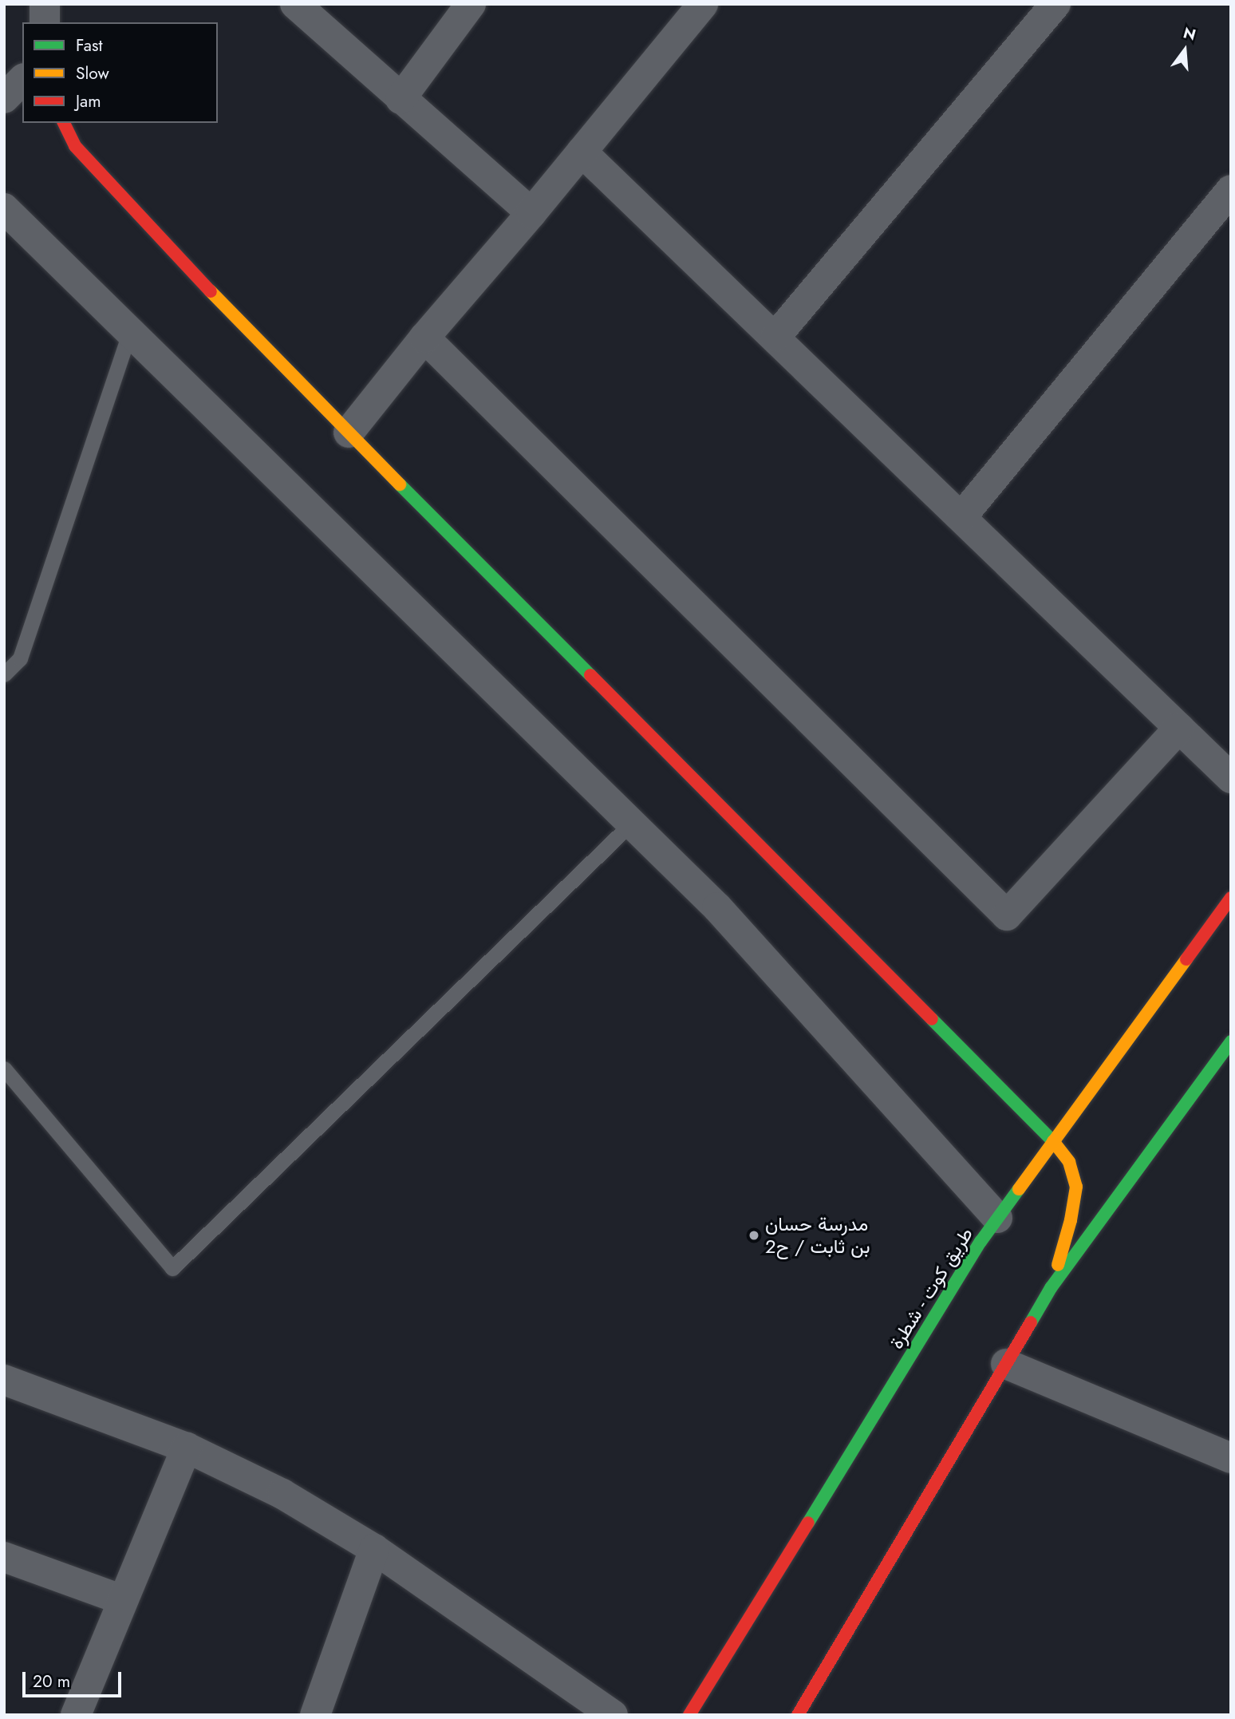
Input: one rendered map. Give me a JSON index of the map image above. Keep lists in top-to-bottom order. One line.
{"streets":{"main road":["طريق كوت - شطرة"]},"places":["مدرسة حسان بن ثابت / ح2"],"legend":["Fast","Slow","Jam"],"scale_bar":"20 m","north":"top"}
